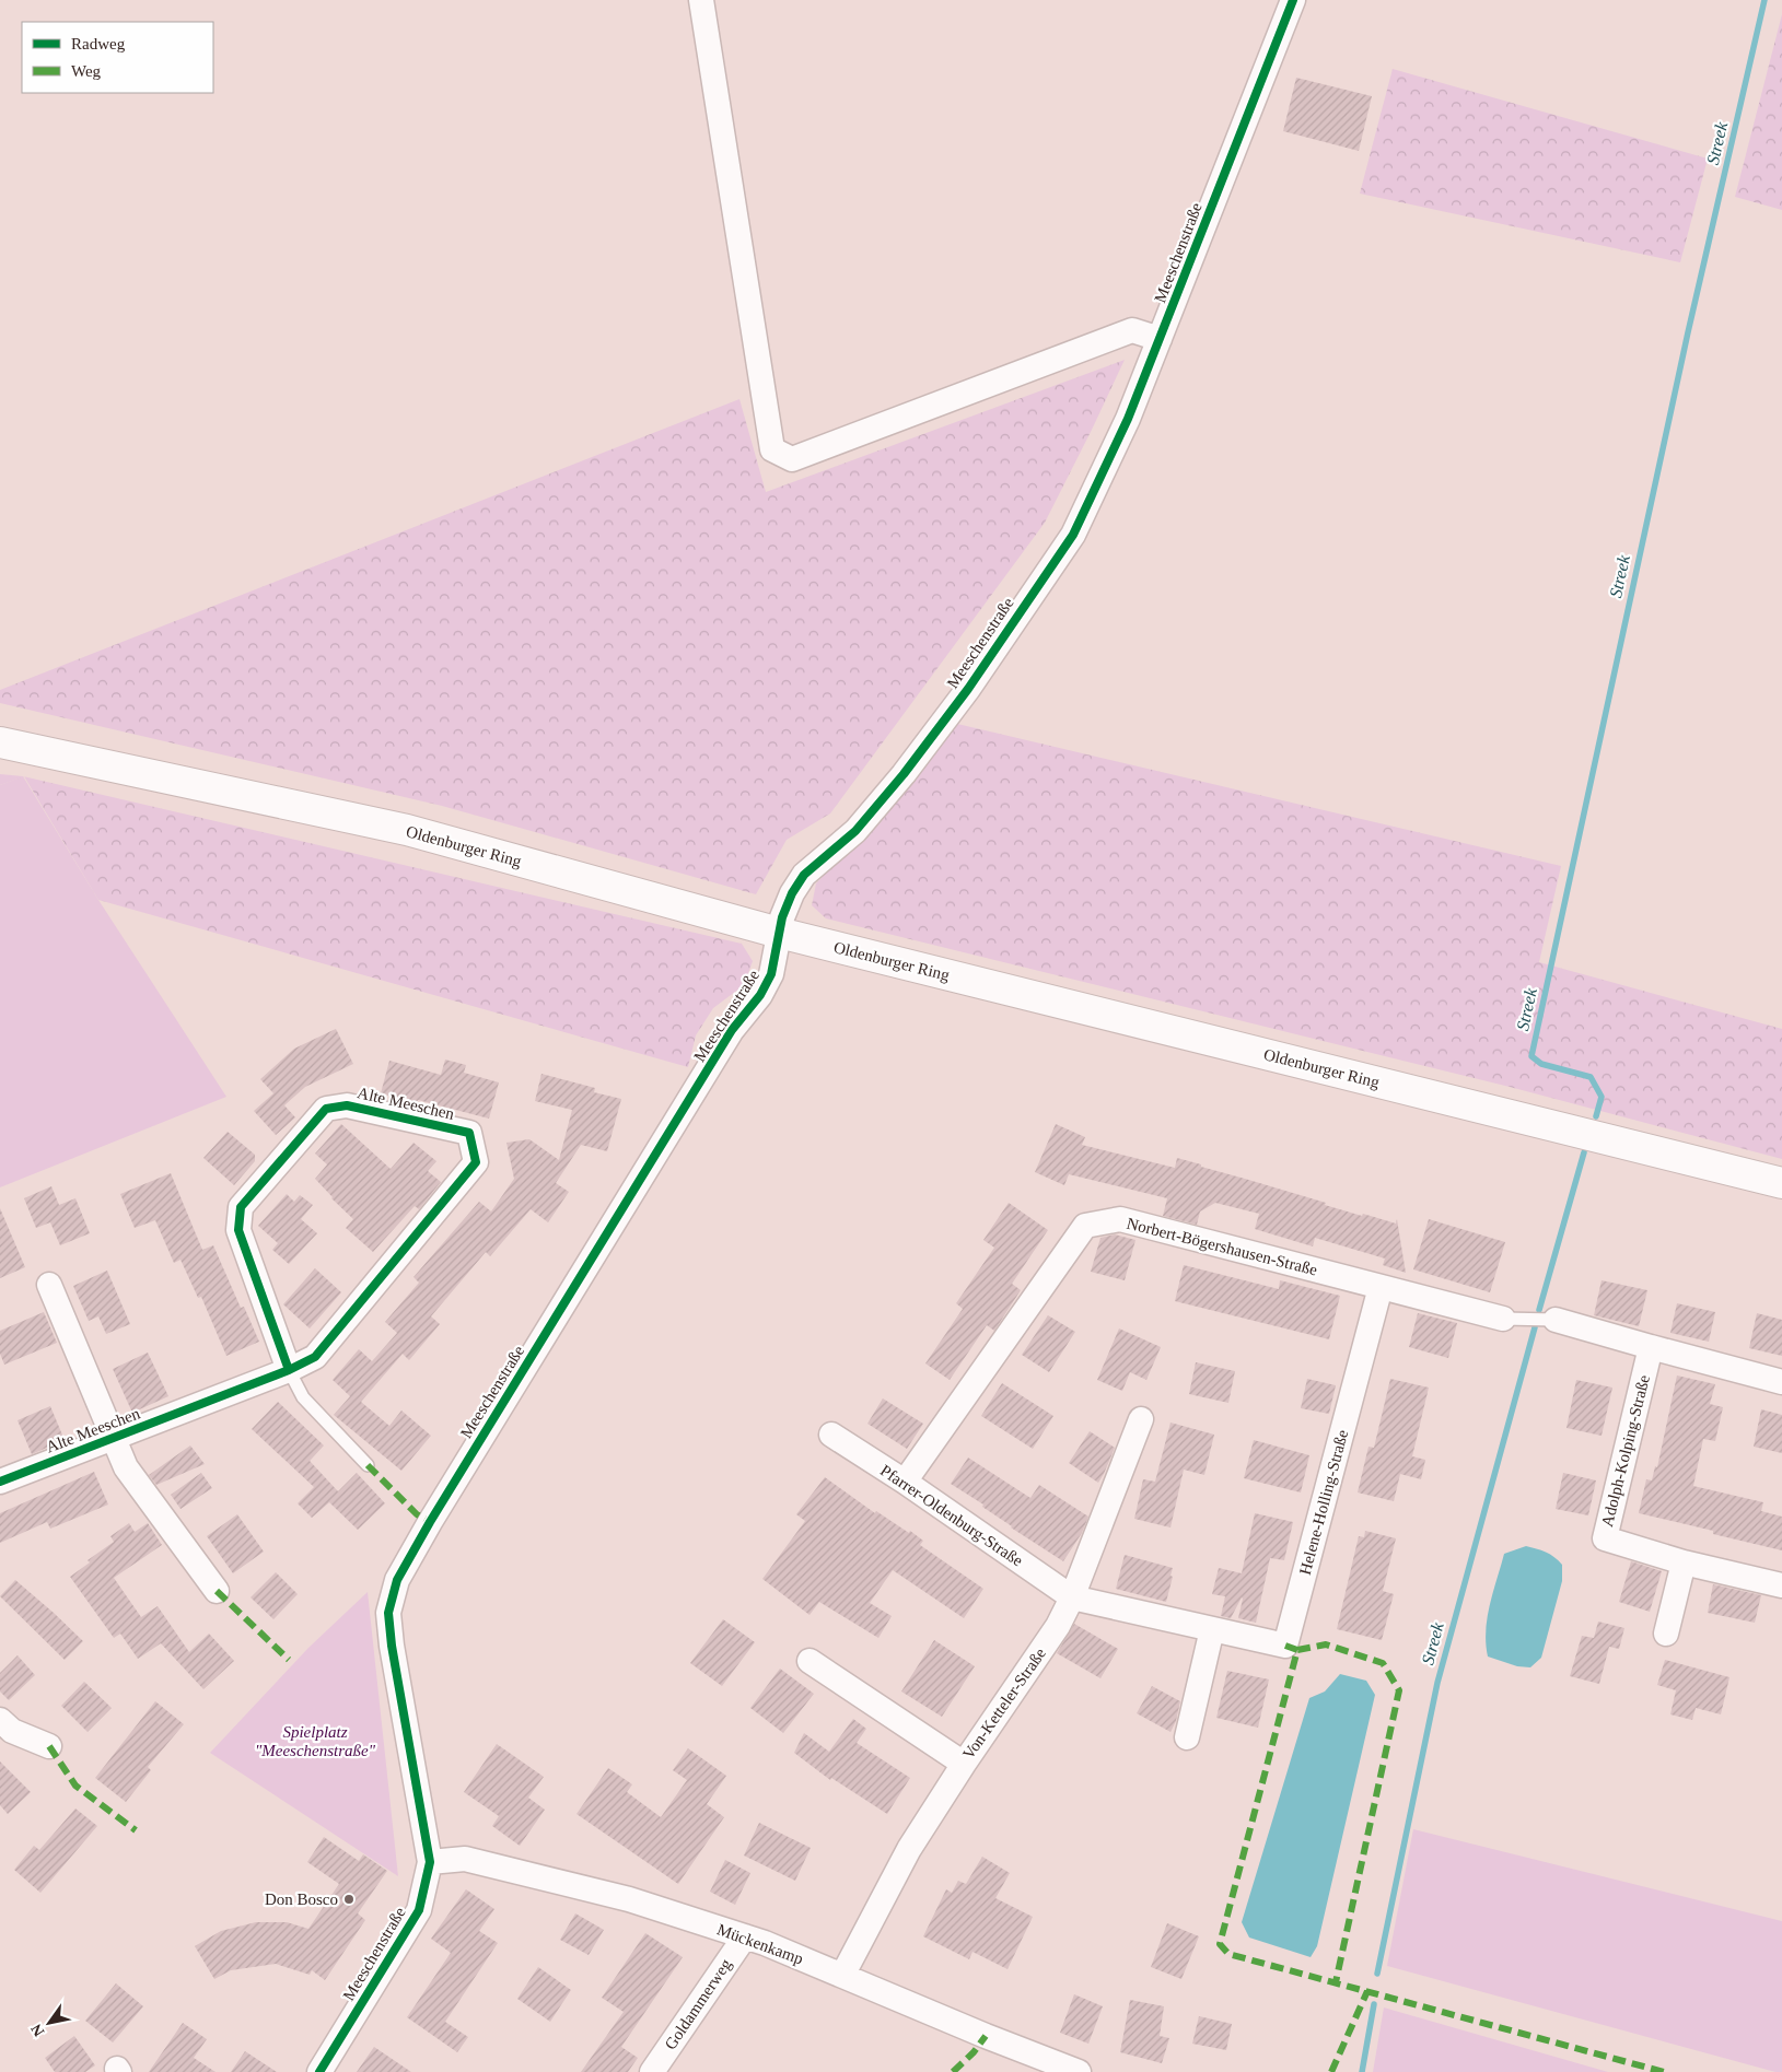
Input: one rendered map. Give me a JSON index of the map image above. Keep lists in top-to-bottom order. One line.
{"streets":{"main road":["Oldenburger Ring"],"street":["Meeschenstraße","Alte Meeschen","Norbert-Bögershausen-Straße","Adolph-Kolping-Straße","Helene-Holling-Straße","Pfarrer-Oldenburg-Straße","Von-Ketteler-Straße","Mückenkamp","Goldammerweg"]},"crossings":[["Meeschenstraße","Oldenburger Ring"],["Meeschenstraße","Mückenkamp"],["Norbert-Bögershausen-Straße","Helene-Holling-Straße"],["Norbert-Bögershausen-Straße","Pfarrer-Oldenburg-Straße"],["Helene-Holling-Straße","Pfarrer-Oldenburg-Straße"],["Helene-Holling-Straße","Von-Ketteler-Straße"],["Pfarrer-Oldenburg-Straße","Von-Ketteler-Straße"],["Von-Ketteler-Straße","Mückenkamp"],["Mückenkamp","Goldammerweg"]],"water":["Streek"],"parks":["Spielplatz \"Meeschenstraße\""],"places":["Don Bosco"],"legend":["Radweg","Weg"],"north":"bottom left"}
